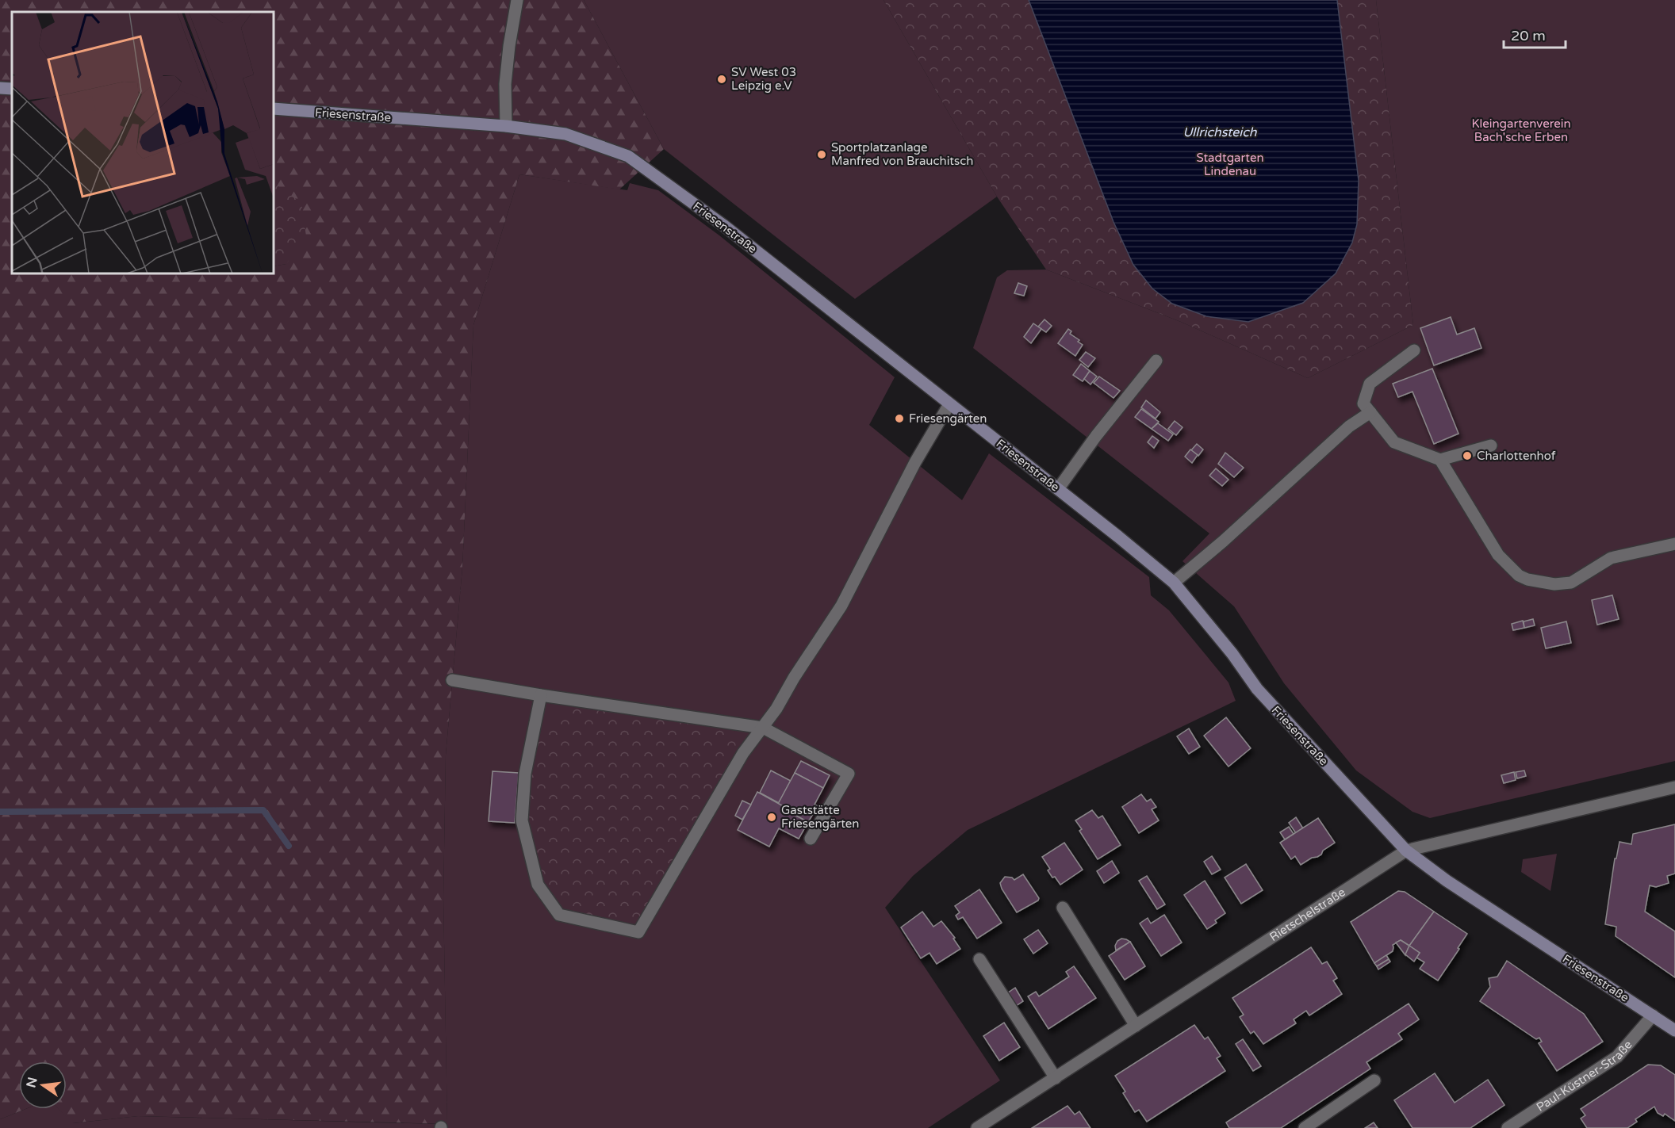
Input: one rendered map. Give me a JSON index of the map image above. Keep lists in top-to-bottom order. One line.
{"streets":{"street":["Friesenstraße","Rietschelstraße","Paul-Küstner-Straße"]},"crossings":[["Friesenstraße","Rietschelstraße"],["Friesenstraße","Paul-Küstner-Straße"]],"water":["Ullrichsteich"],"parks":["Kleingartenverein Bach'sche Erben","Stadtgarten Lindenau"],"places":["SV West 03 Leipzig e.V","Sportplatzanlage Manfred von Brauchitsch","Friesengärten","Charlottenhof","Gaststätte Friesengärten"],"scale_bar":"20 m","north":"left"}
